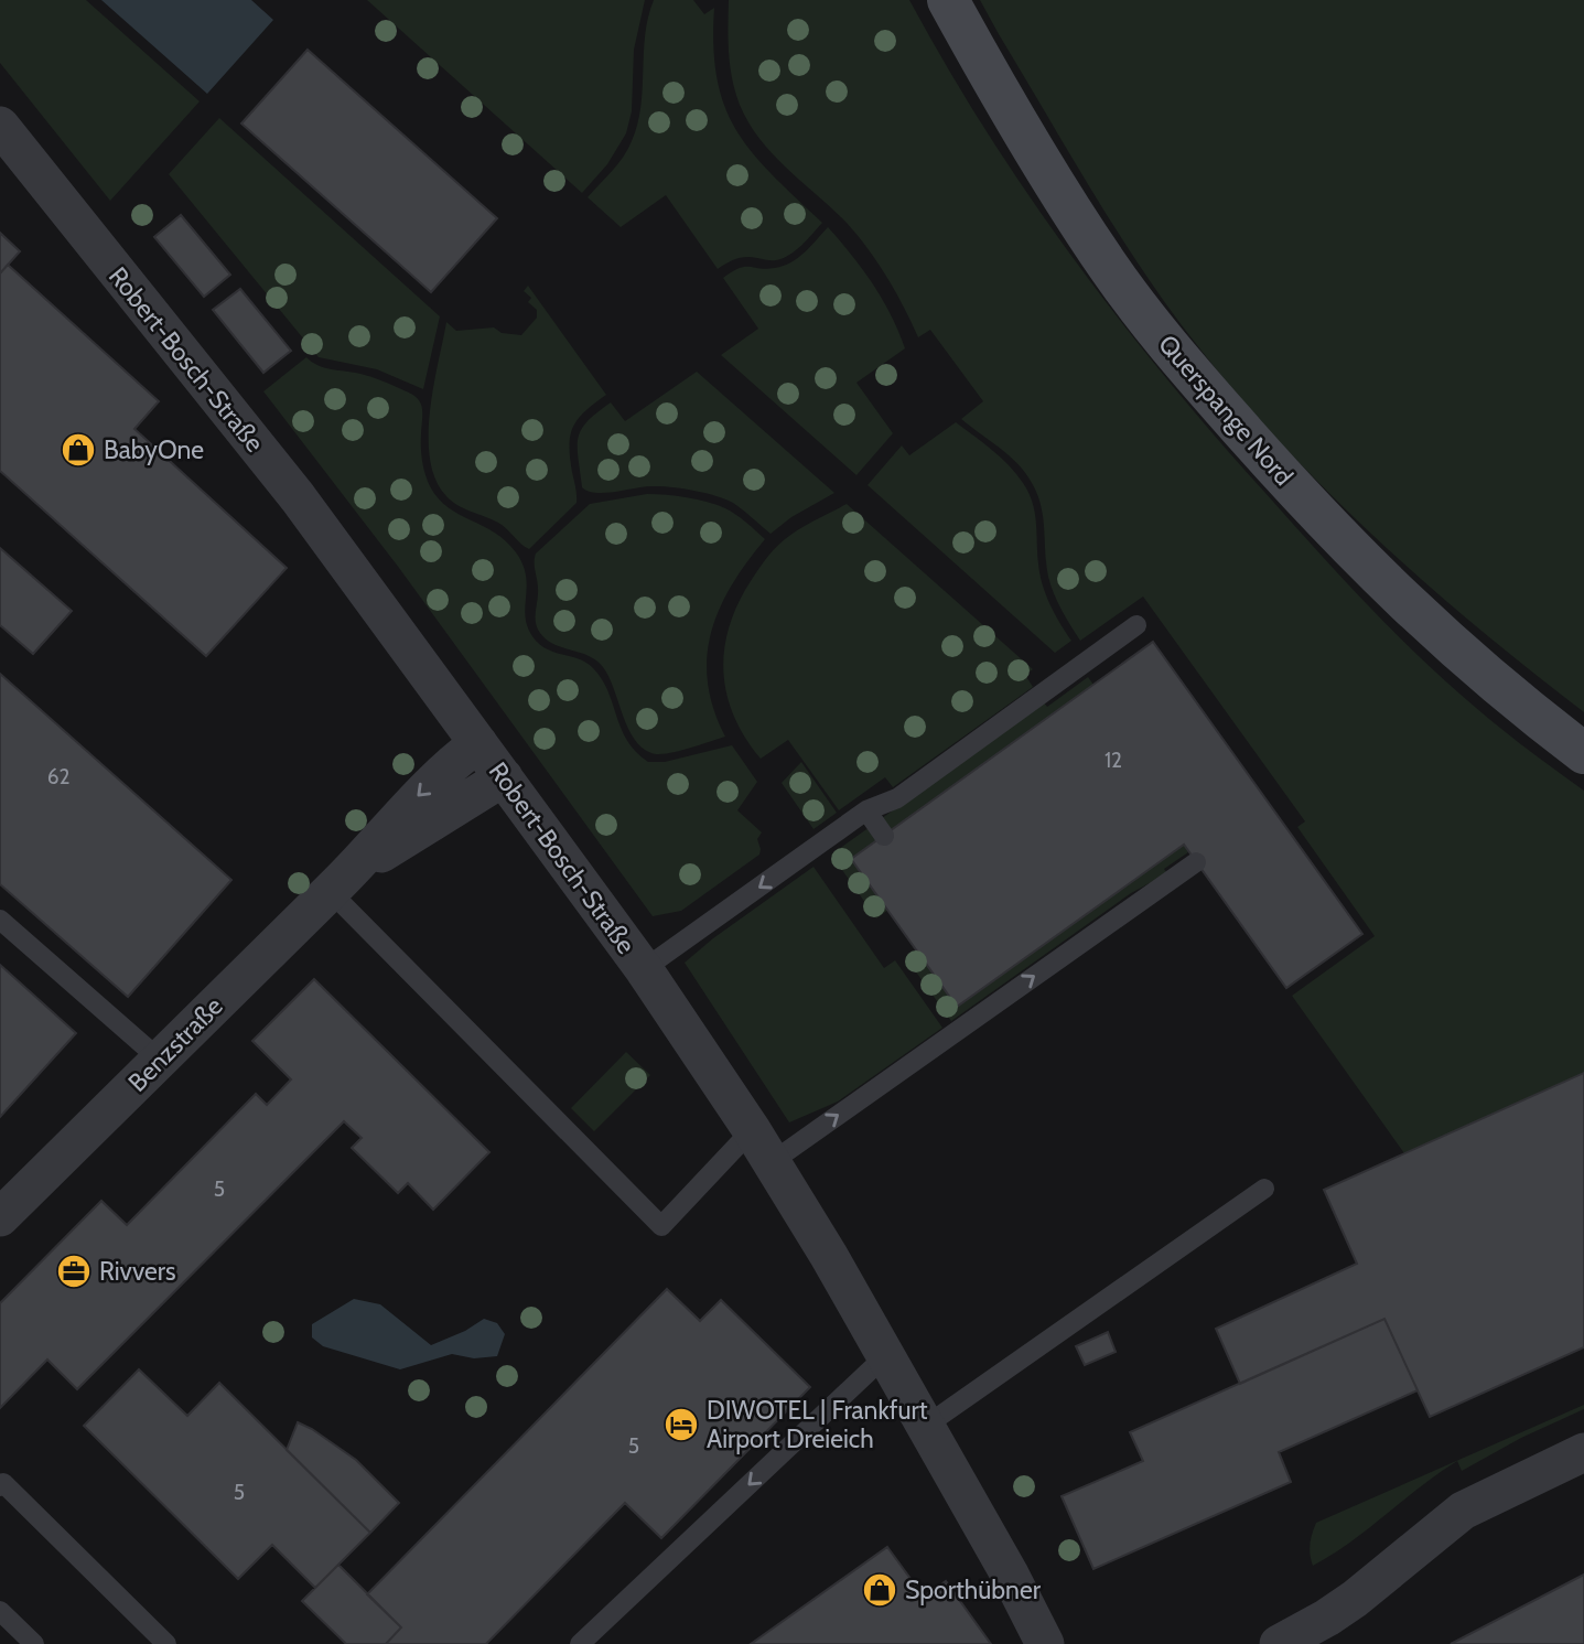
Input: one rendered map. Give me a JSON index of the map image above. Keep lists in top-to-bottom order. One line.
{"streets":{"main road":["Querspange Nord"],"street":["Robert-Bosch-Straße","Benzstraße"]},"crossings":[["Robert-Bosch-Straße","Benzstraße"]],"places":{"shop":["BabyOne","Sporthübner"],"office":["Rivvers"],"hotel":["DIWOTEL | Frankfurt Airport Dreieich"]},"house_numbers":["12","62","5","5","5"]}
